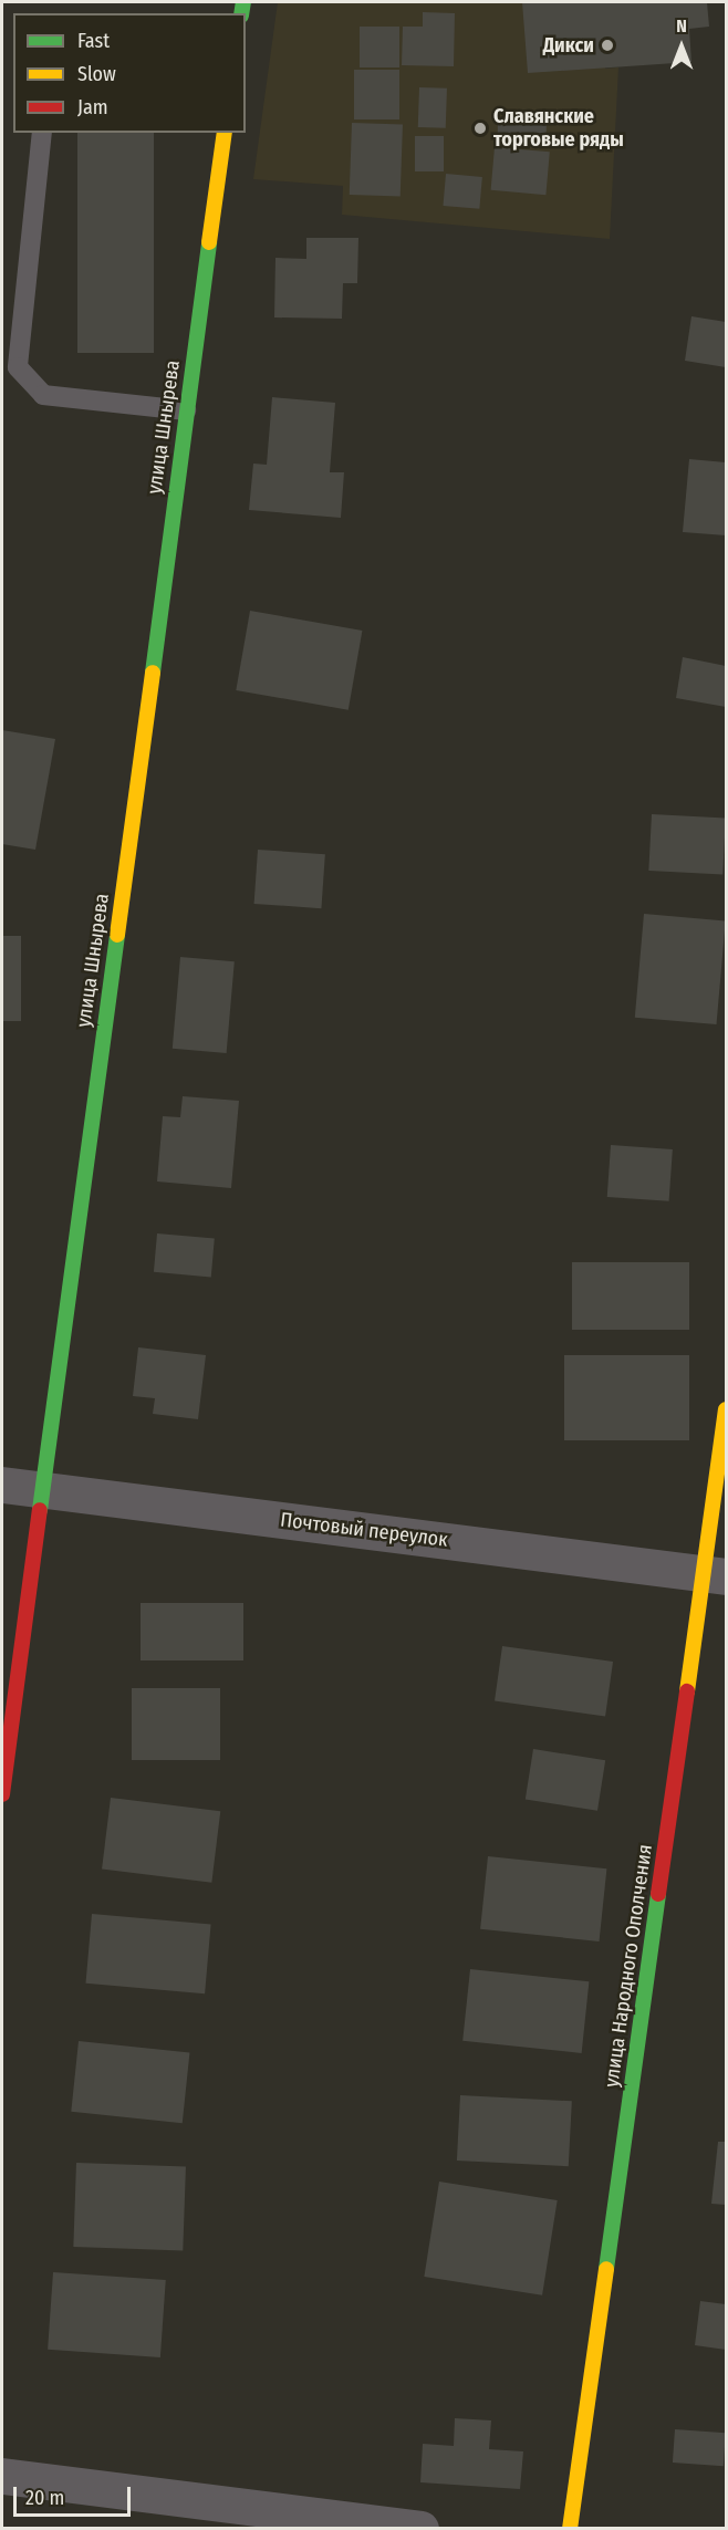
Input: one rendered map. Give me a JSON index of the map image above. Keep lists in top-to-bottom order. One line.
{"streets":{"street":["улица Шнырева","Почтовый переулок","улица Народного Ополчения"]},"crossings":[["улица Шнырева","Почтовый переулок"],["Почтовый переулок","улица Народного Ополчения"]],"places":["Дикси","Славянские торговые ряды"],"legend":["Fast","Slow","Jam"],"scale_bar":"20 m","north":"top"}
